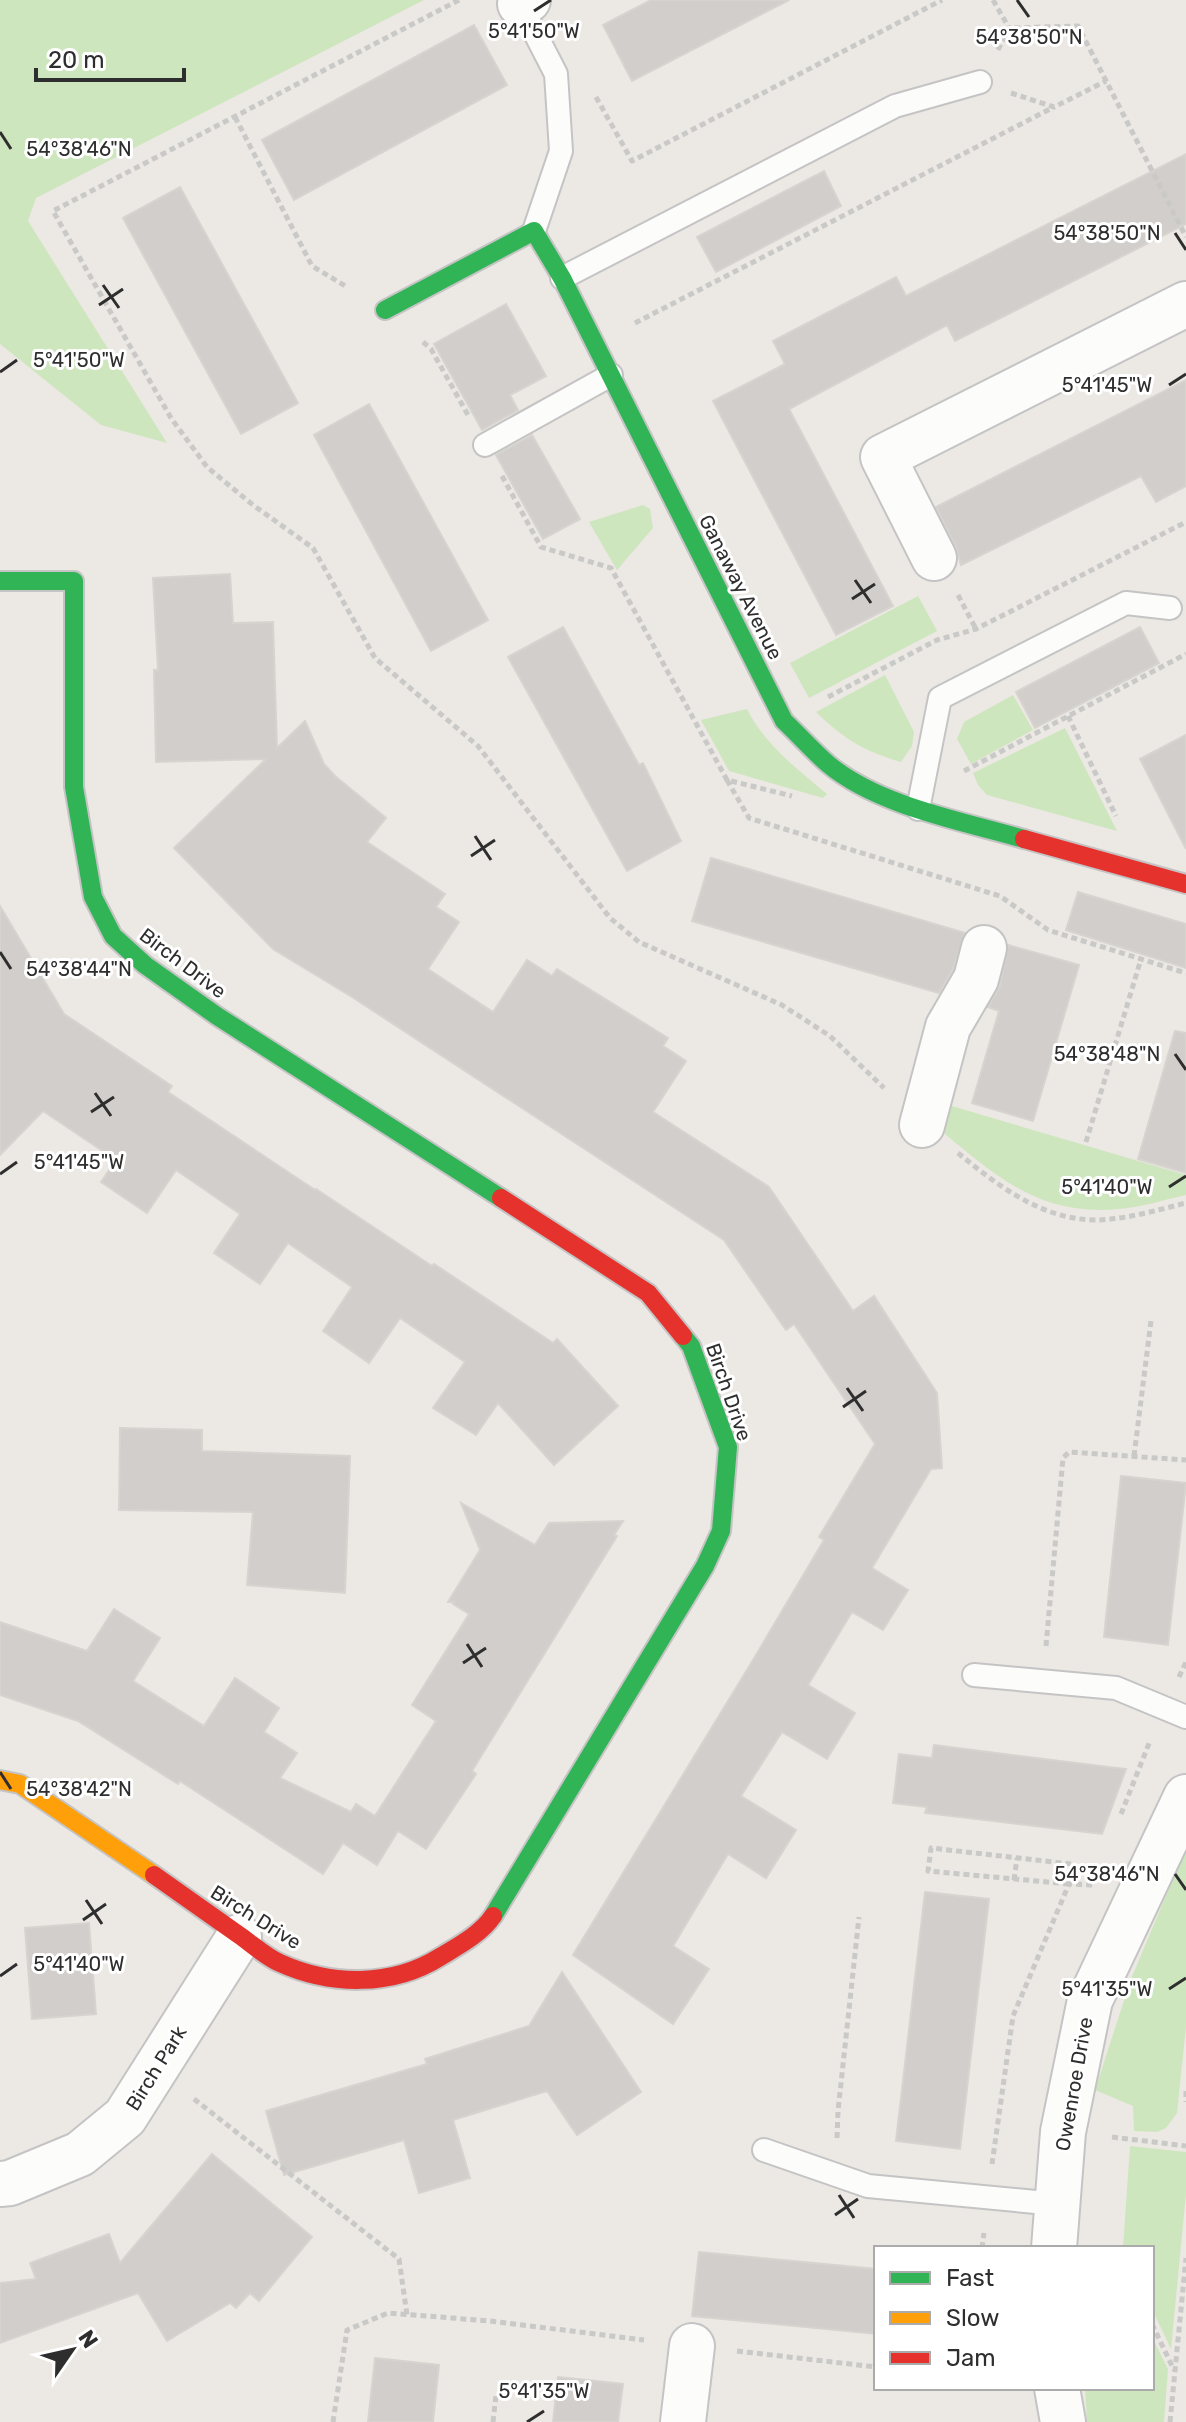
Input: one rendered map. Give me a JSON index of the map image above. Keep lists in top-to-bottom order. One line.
{"streets":{"street":["Ganaway Avenue","Birch Drive","Birch Park","Owenroe Drive"]},"crossings":[["Birch Drive","Birch Park"]],"legend":["Fast","Slow","Jam"],"scale_bar":"20 m","north":"top right","coordinates":["5°41'50\"W","54°38'50\"N","54°38'46\"N","5°41'45\"W","54°38'44\"N","54°38'48\"N","5°41'40\"W","54°38'42\"N","5°41'35\"W"]}
